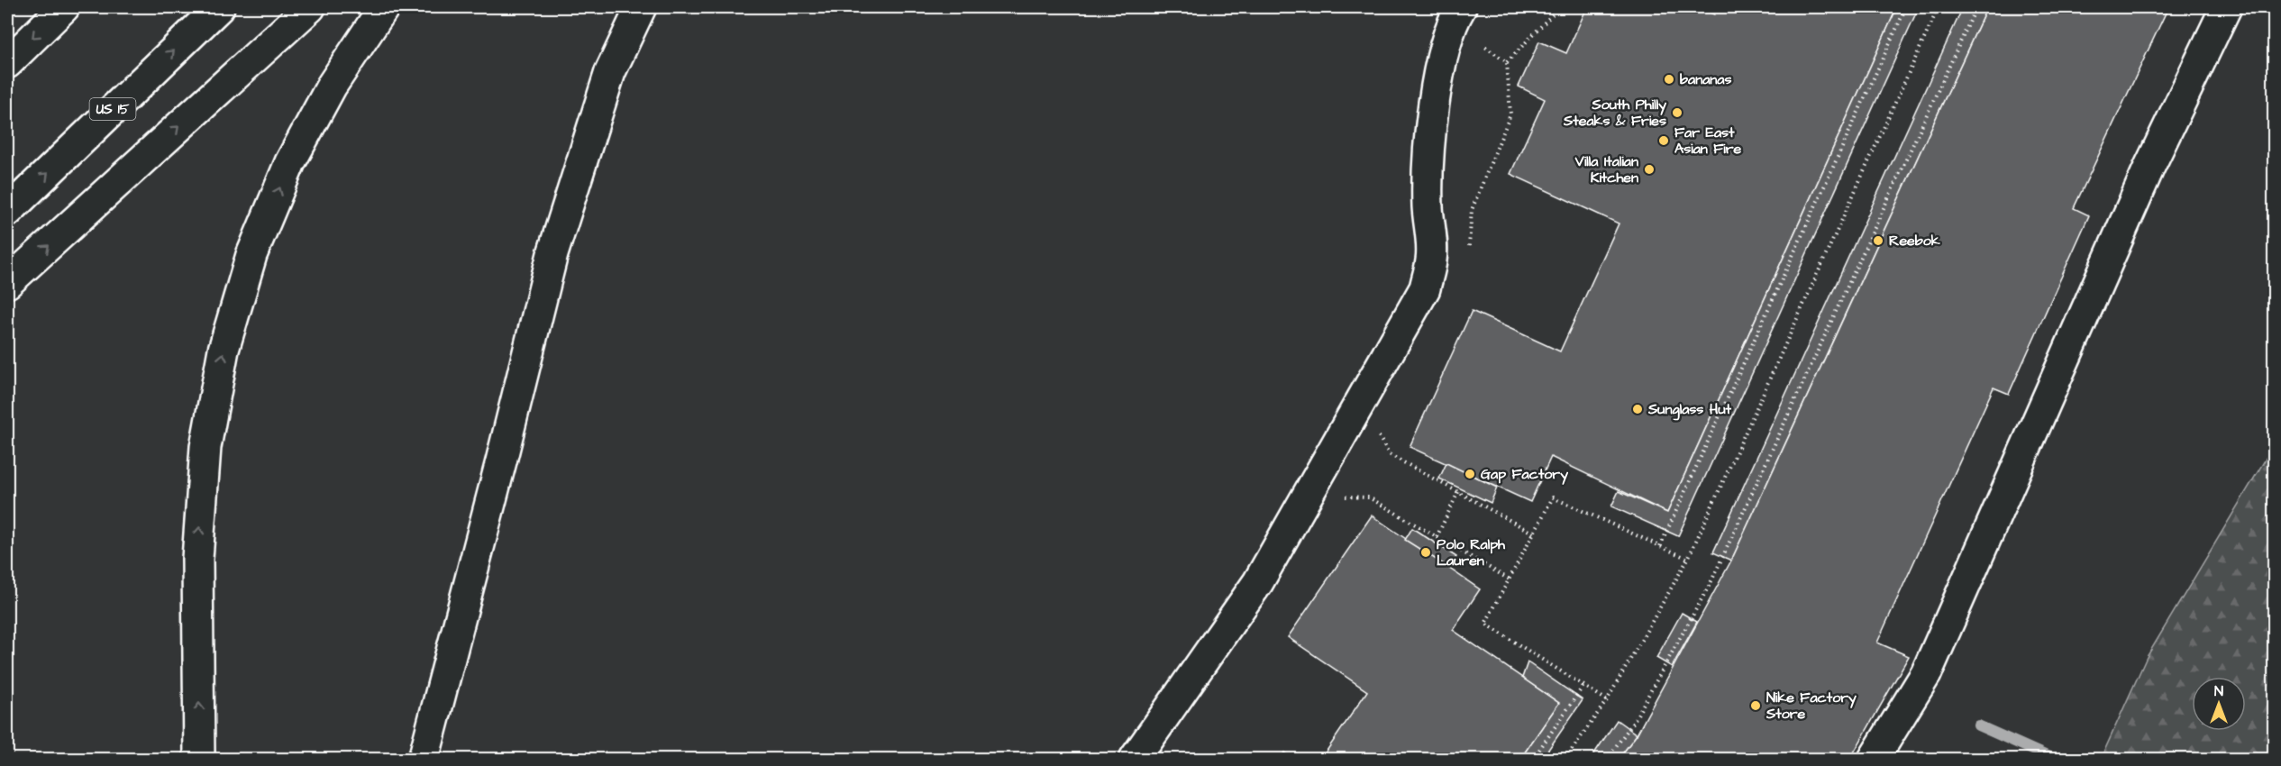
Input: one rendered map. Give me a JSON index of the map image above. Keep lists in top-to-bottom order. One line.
{"streets":{"main road":["US 15"]},"places":["bananas","South Philly Steaks & Fries","Far East Asian Fire","Villa Italian Kitchen","Reebok","Sunglass Hut","Gap Factory","Polo Ralph Lauren","Nike Factory Store"],"north":"top"}
